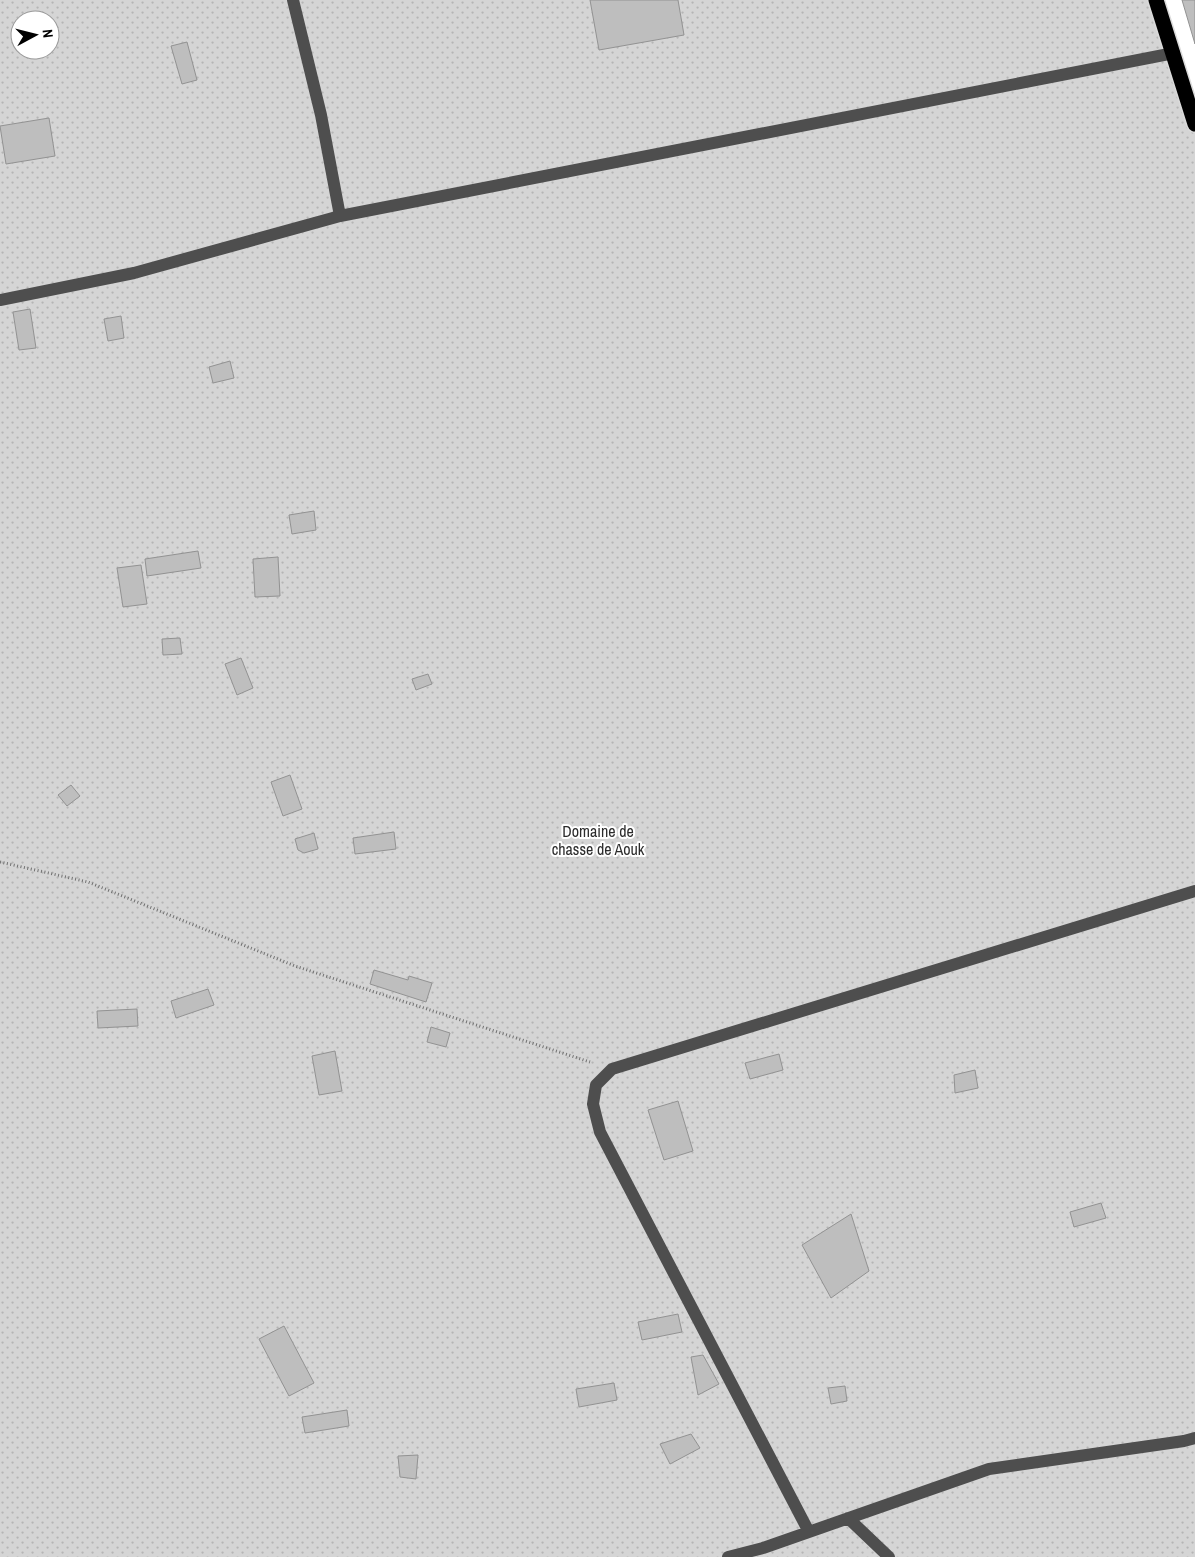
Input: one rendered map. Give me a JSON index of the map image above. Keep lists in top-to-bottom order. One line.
{"parks":["Domaine de chasse de Aouk"],"north":"right"}
